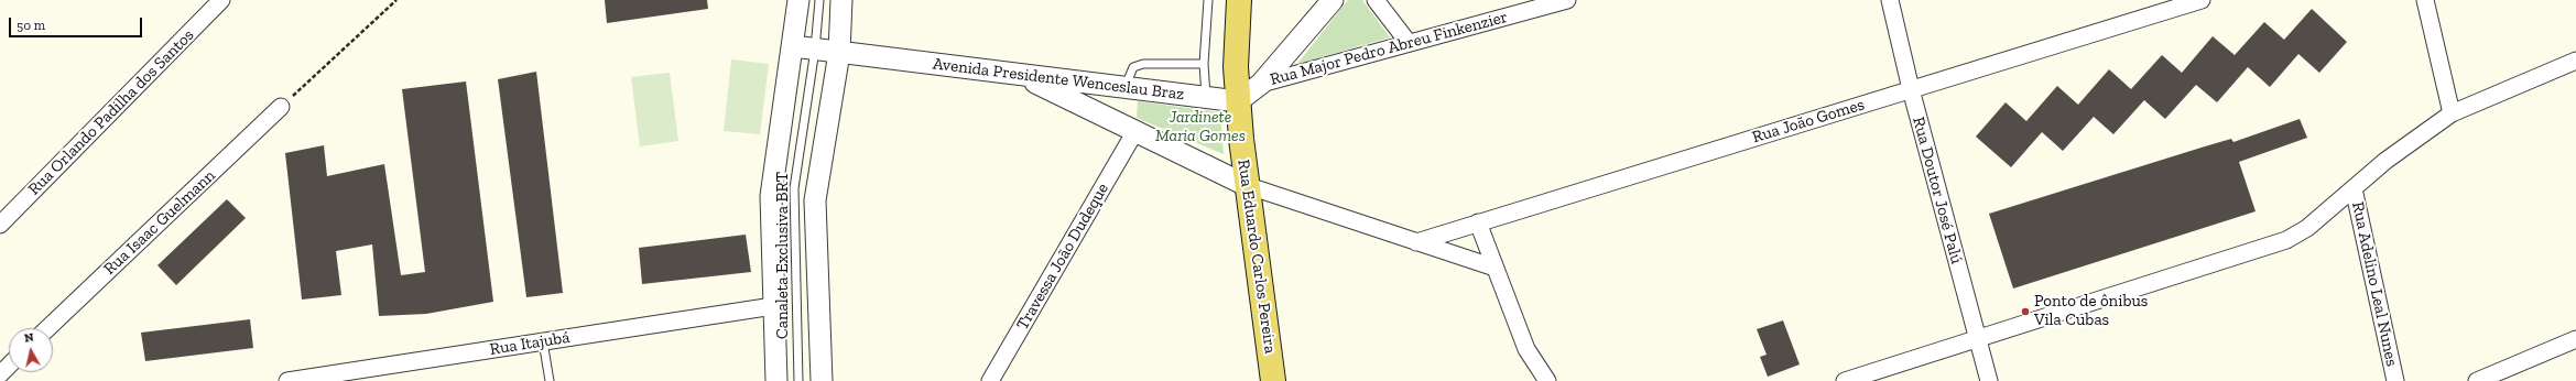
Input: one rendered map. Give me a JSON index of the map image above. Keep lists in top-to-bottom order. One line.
{"streets":{"main road":["Rua Eduardo Carlos Pereira"],"street":["Rua Major Pedro Abreu Finkenzier","Avenida Presidente Wenceslau Braz","Rua Orlando Padilha dos Santos","Rua João Gomes","Rua Doutor José Palú","Rua Isaac Guelmann","Travessa João Dudeque","Rua Adelino Leal Nunes","Rua Itajubá"],"lane":["Canaleta Exclusiva BRT"]},"crossings":[["Avenida Presidente Wenceslau Braz","Canaleta Exclusiva BRT"],["Avenida Presidente Wenceslau Braz","Rua Eduardo Carlos Pereira"],["Rua João Gomes","Rua Doutor José Palú"]],"parks":["Jardinete Maria Gomes"],"places":["Ponto de ônibus Vila Cubas"],"scale_bar":"50 m","north":"top"}
